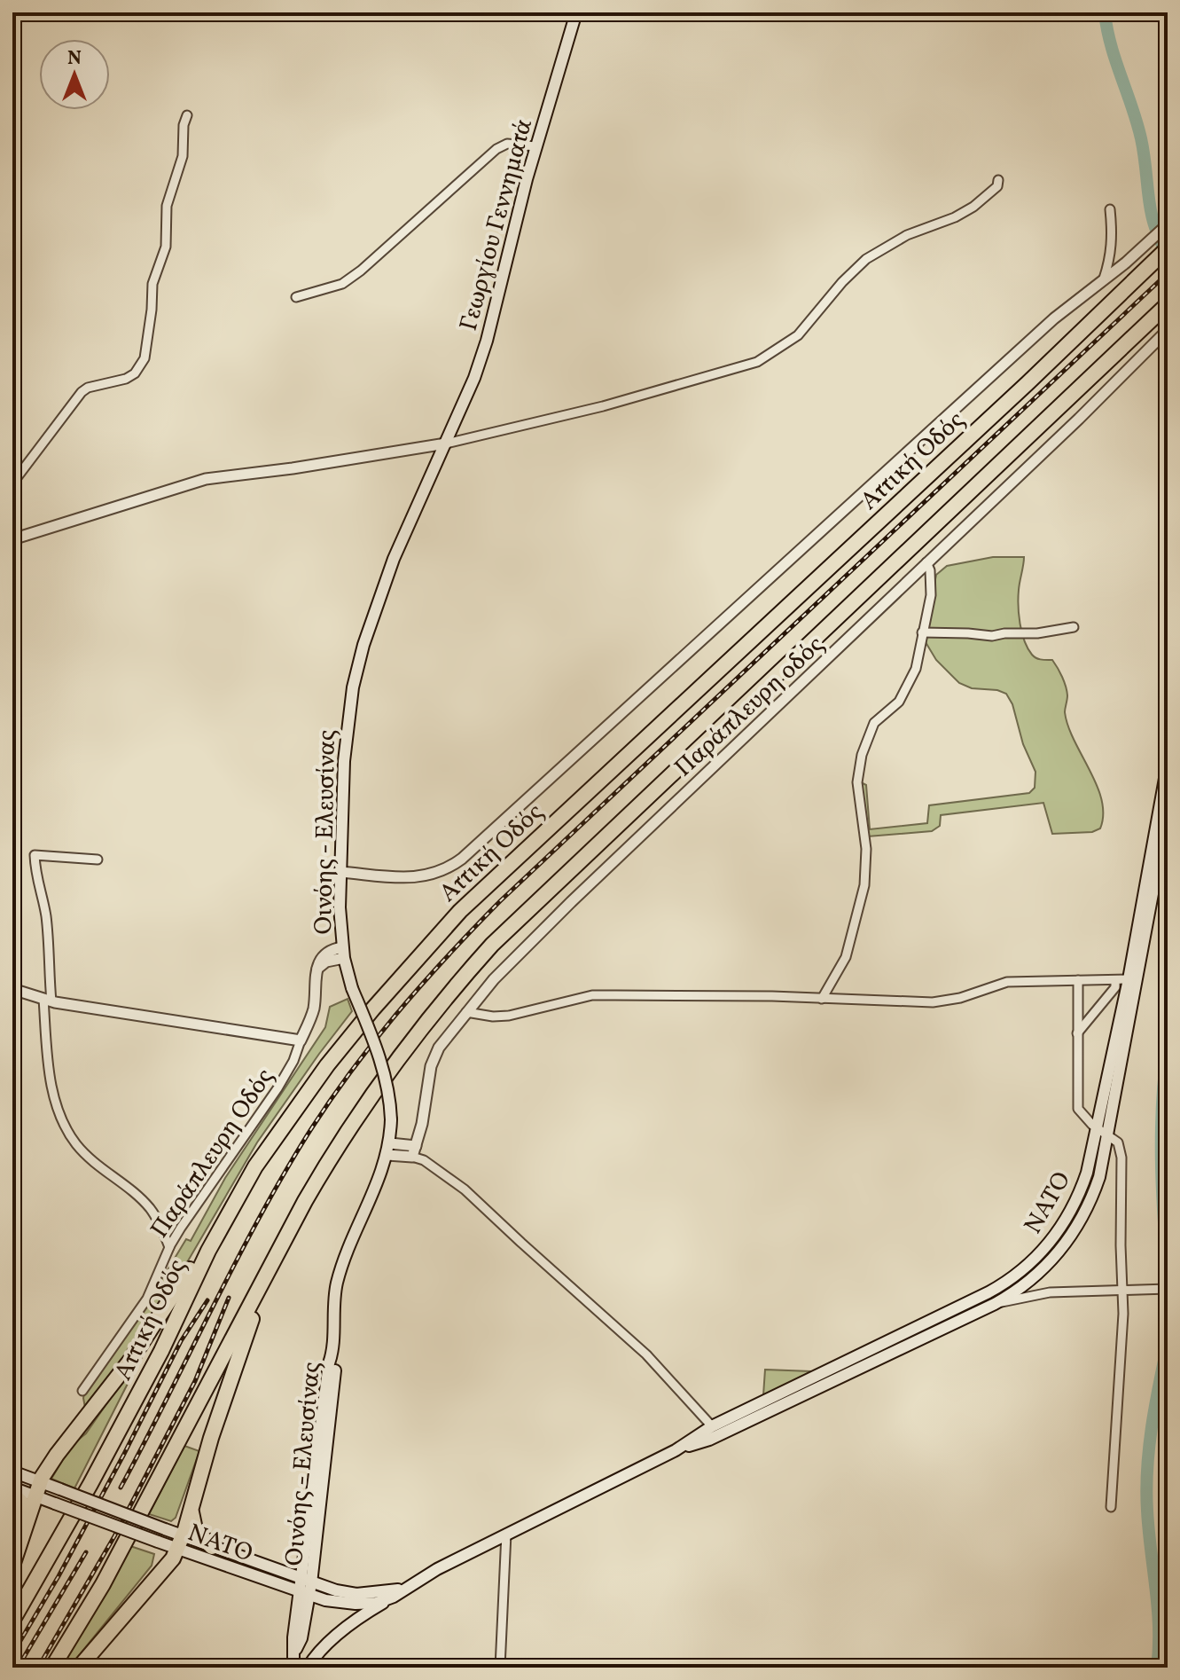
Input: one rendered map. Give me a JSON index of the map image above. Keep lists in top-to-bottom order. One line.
{"streets":{"highway":["Αττική Οδός"],"main road":["Γεωργίου Γεννηματά","Οινόης - Ελευσίνας","ΝΑΤΟ"],"street":["Παράπλευρη οδός","Παράπλευρη Οδός"]},"crossings":[["Γεωργίου Γεννηματά","Οινόης - Ελευσίνας"],["Οινόης - Ελευσίνας","ΝΑΤΟ"]],"north":"top"}
